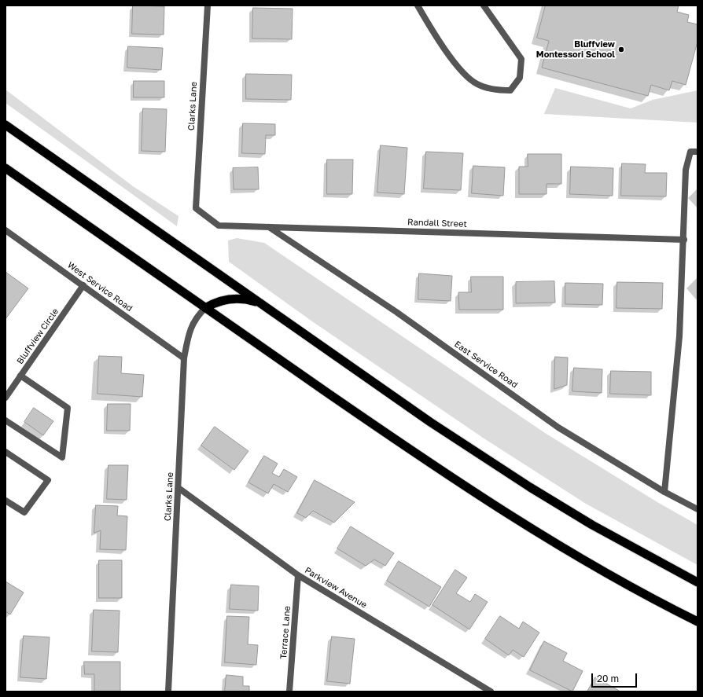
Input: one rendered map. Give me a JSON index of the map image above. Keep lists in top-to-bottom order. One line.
{"streets":{"street":["Clarks Lane","Randall Street","West Service Road","Bluffview Circle","East Service Road","Parkview Avenue","Terrace Lane"]},"crossings":[["Clarks Lane","Randall Street"],["Clarks Lane","West Service Road"],["Clarks Lane","Parkview Avenue"],["Randall Street","East Service Road"],["West Service Road","Bluffview Circle"],["Parkview Avenue","Terrace Lane"]],"places":["Bluffview Montessori School"],"scale_bar":"20 m"}
